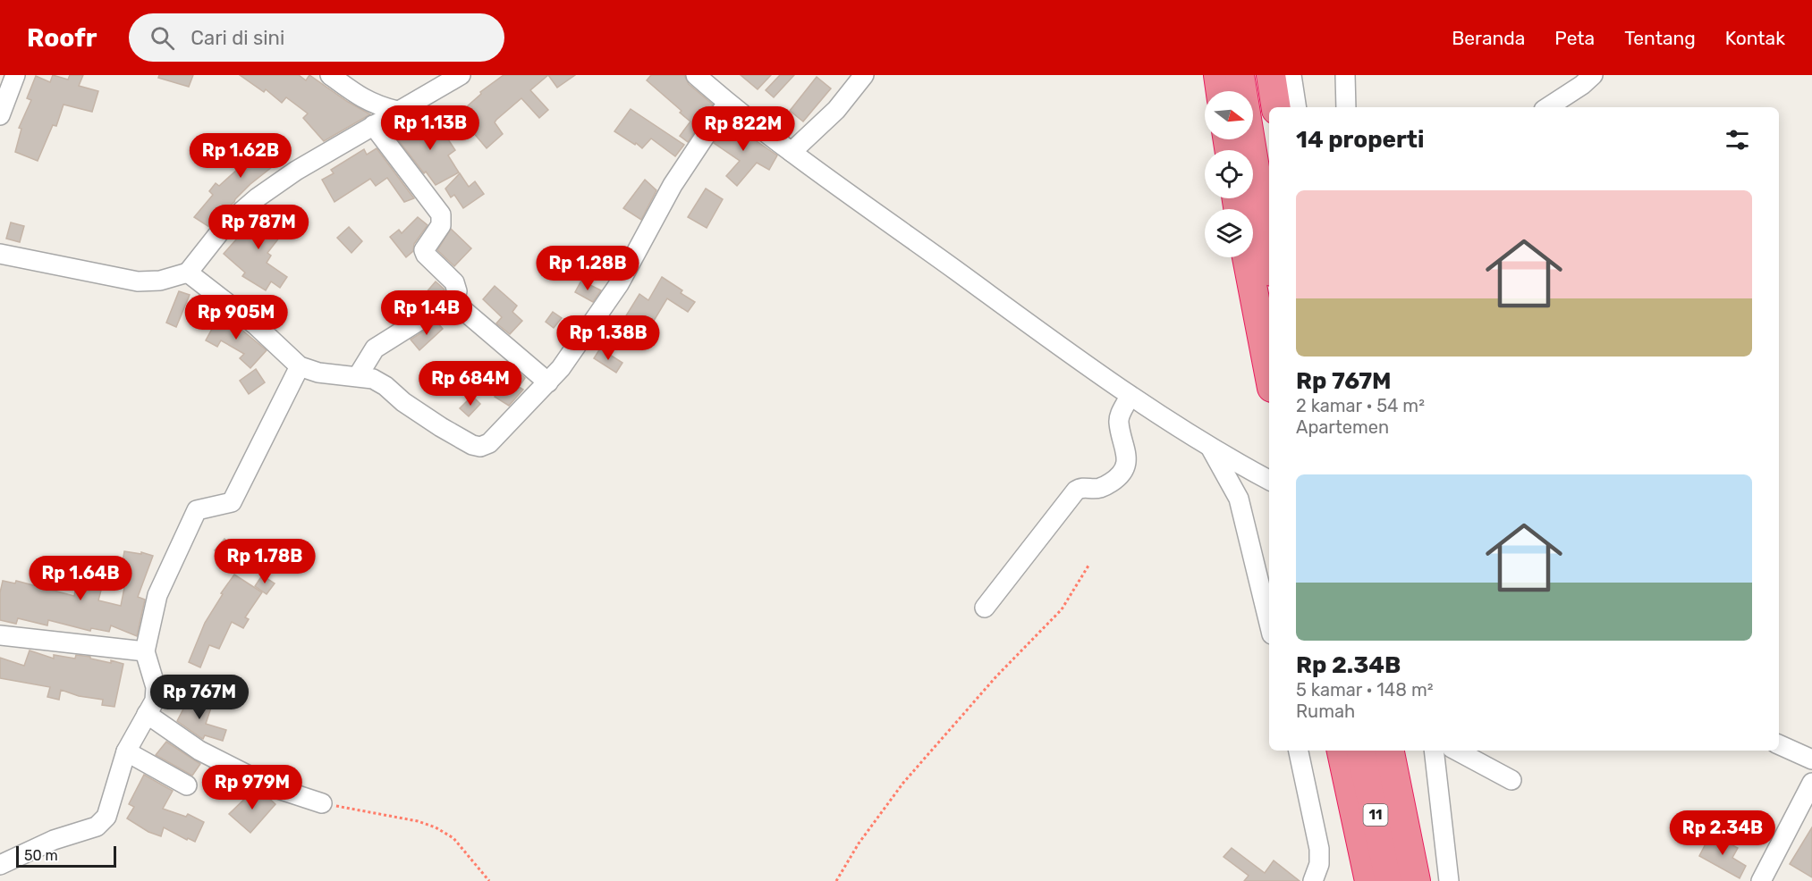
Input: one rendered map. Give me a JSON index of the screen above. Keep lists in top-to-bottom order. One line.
{"streets":{"highway":["11"]},"scale_bar":"50 m","north":"right","page":{"header":"Roofr","search":"Cari di sini","nav":["Beranda","Peta","Tentang","Kontak"],"price":["Rp 1.13B","Rp 822M","Rp 1.62B","Rp 787M","Rp 1.28B","Rp 1.4B","Rp 905M","Rp 1.38B","Rp 684M","Rp 1.78B","Rp 1.64B","Rp 767M","Rp 979M","Rp 2.34B"],"heading":"14 properti","list":[{"name":"Rp 767M","note":"2 kamar · 54 m² · Apartemen"},{"name":"Rp 2.34B","note":"5 kamar · 148 m² · Rumah"}],"scale":"50 m"}}
